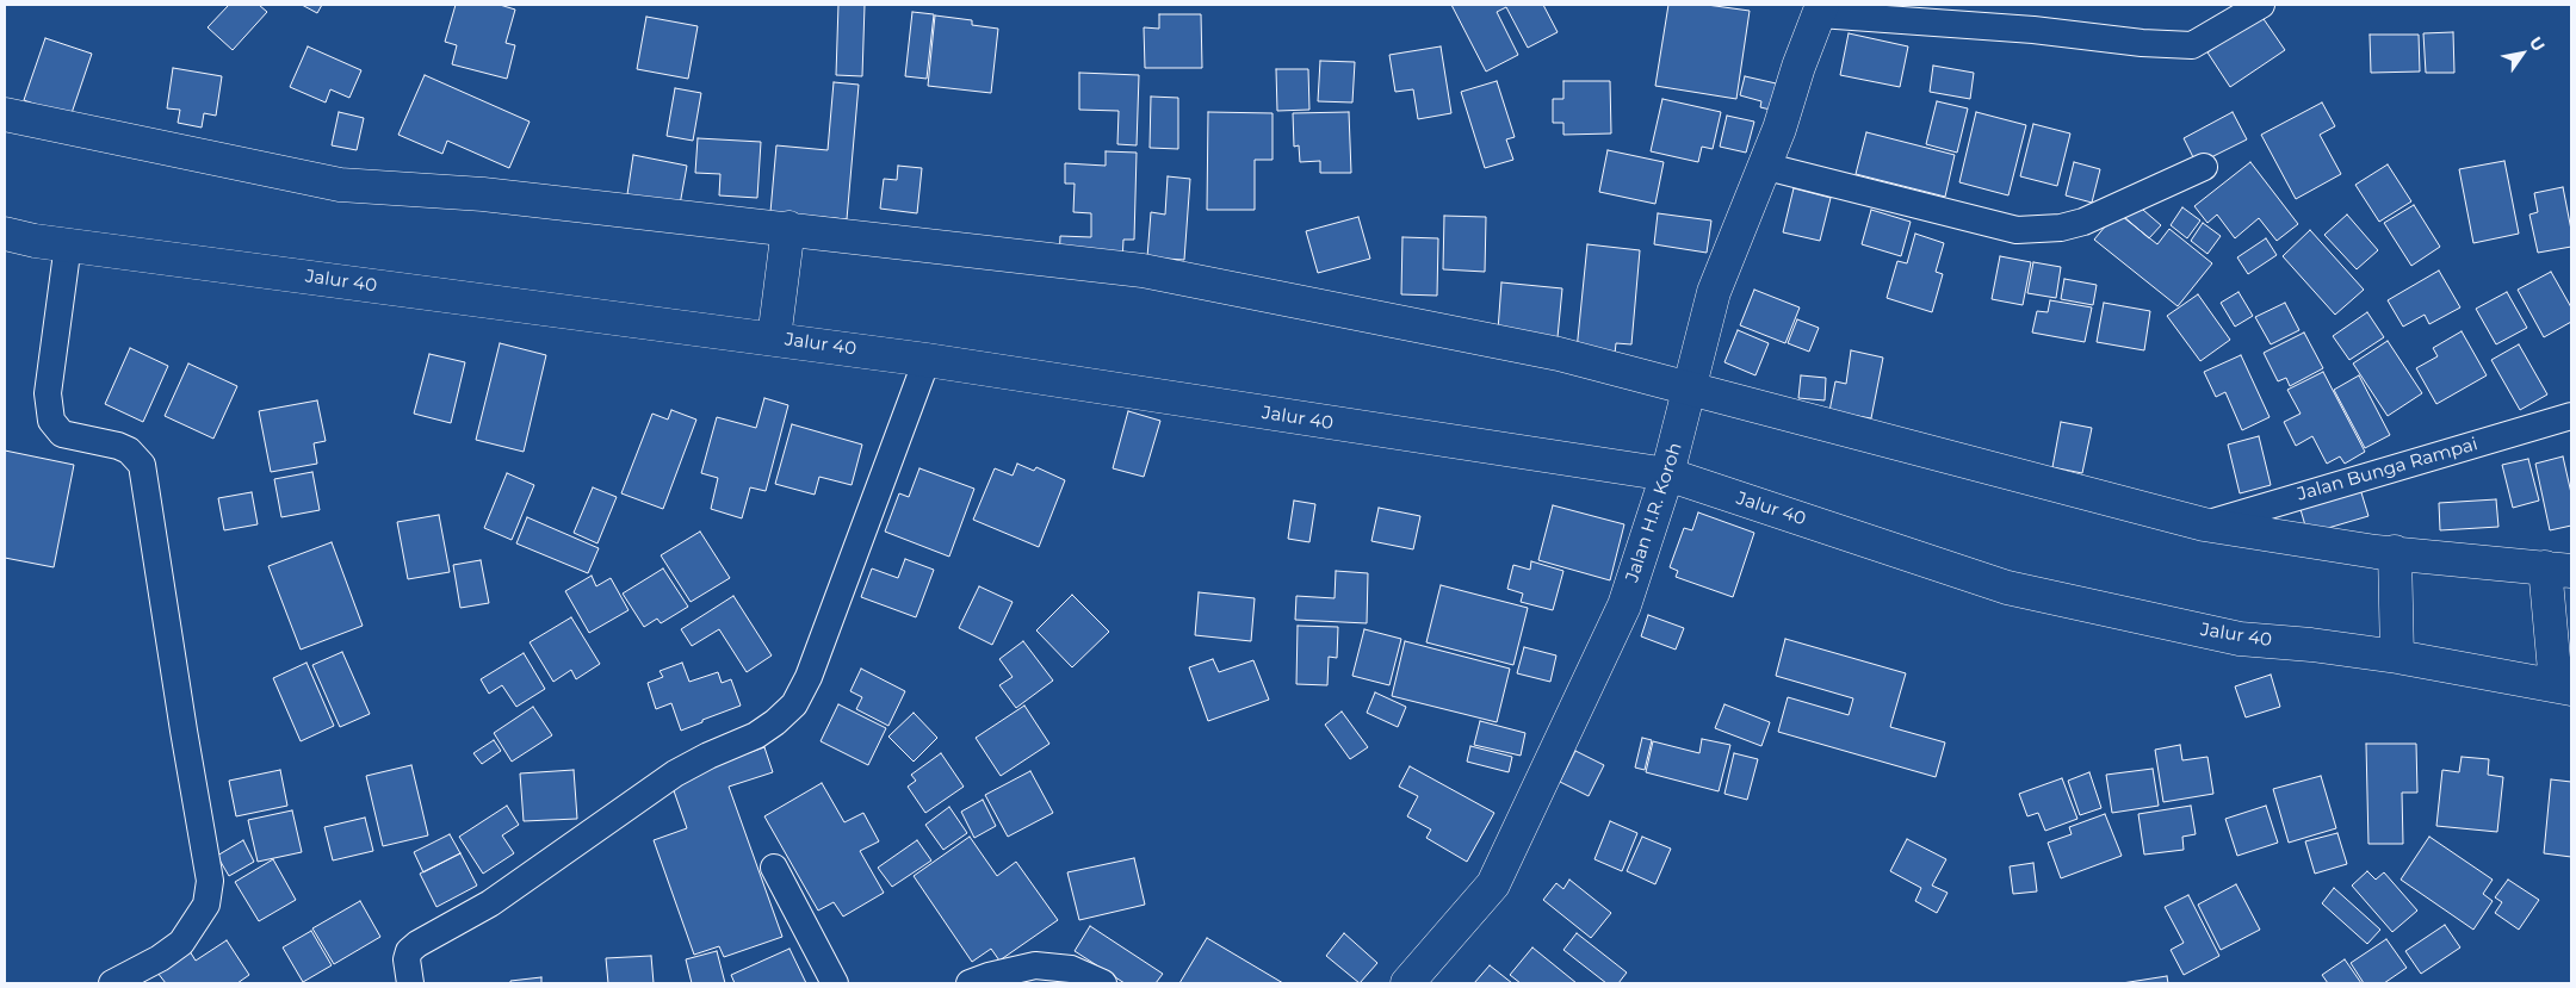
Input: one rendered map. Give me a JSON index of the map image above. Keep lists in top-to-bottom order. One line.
{"streets":{"main road":["Jalur 40","Jalan H.R. Koroh"],"street":["Jalan Bunga Rampai"]},"crossings":[["Jalur 40","Jalan H.R. Koroh"]],"north":"top right"}
